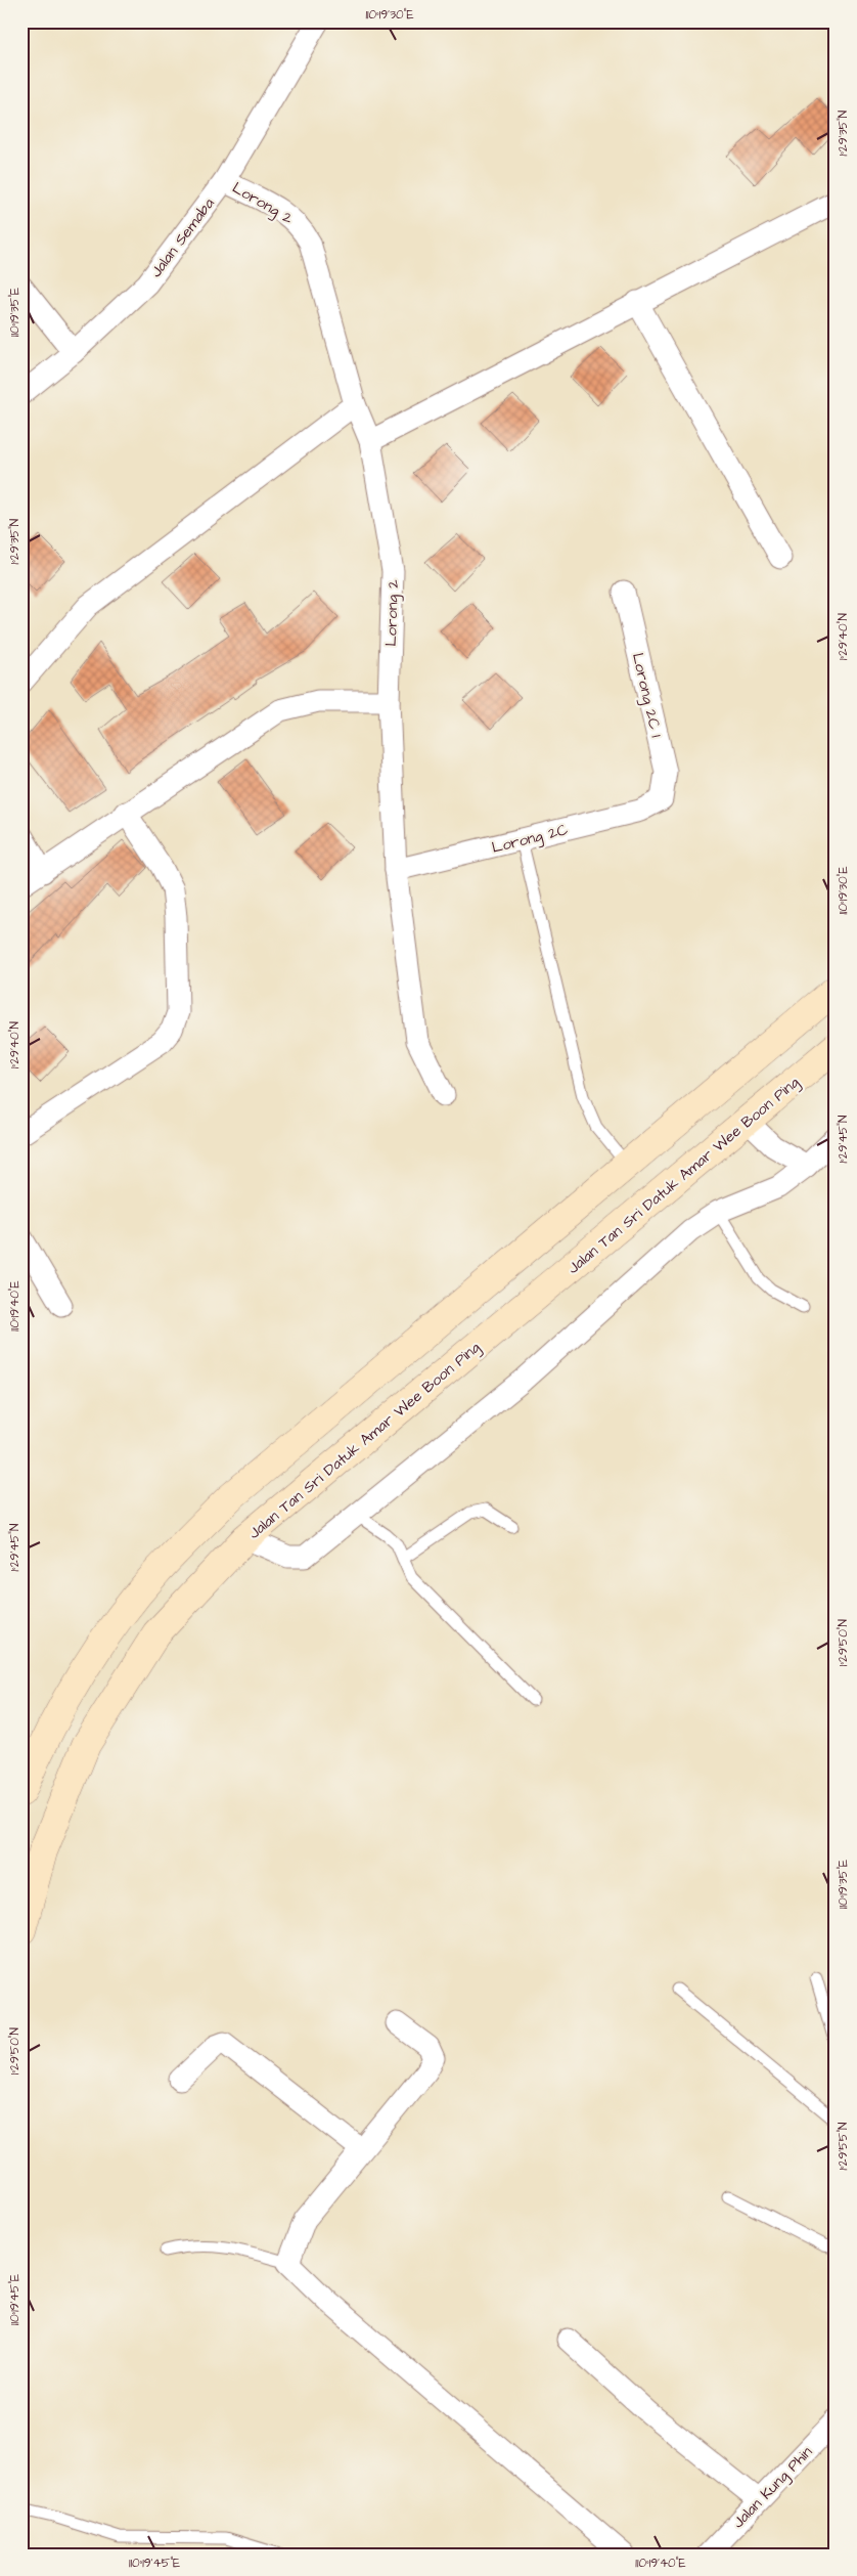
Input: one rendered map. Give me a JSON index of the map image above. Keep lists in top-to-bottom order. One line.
{"streets":{"main road":["Jalan Tan Sri Datuk Amar Wee Boon Ping"],"street":["Lorong 2","Jalan Semaba","Lorong 2C 1","Lorong 2C","Jalan Kung Phin"]},"crossings":[["Lorong 2","Jalan Semaba"],["Lorong 2","Lorong 2C"],["Lorong 2C 1","Lorong 2C"]],"coordinates":["110°19'30\"E","1°29'35\"N","110°19'35\"E","1°29'40\"N","1°29'45\"N","110°19'40\"E","1°29'50\"N","1°29'55\"N","110°19'45\"E"]}
